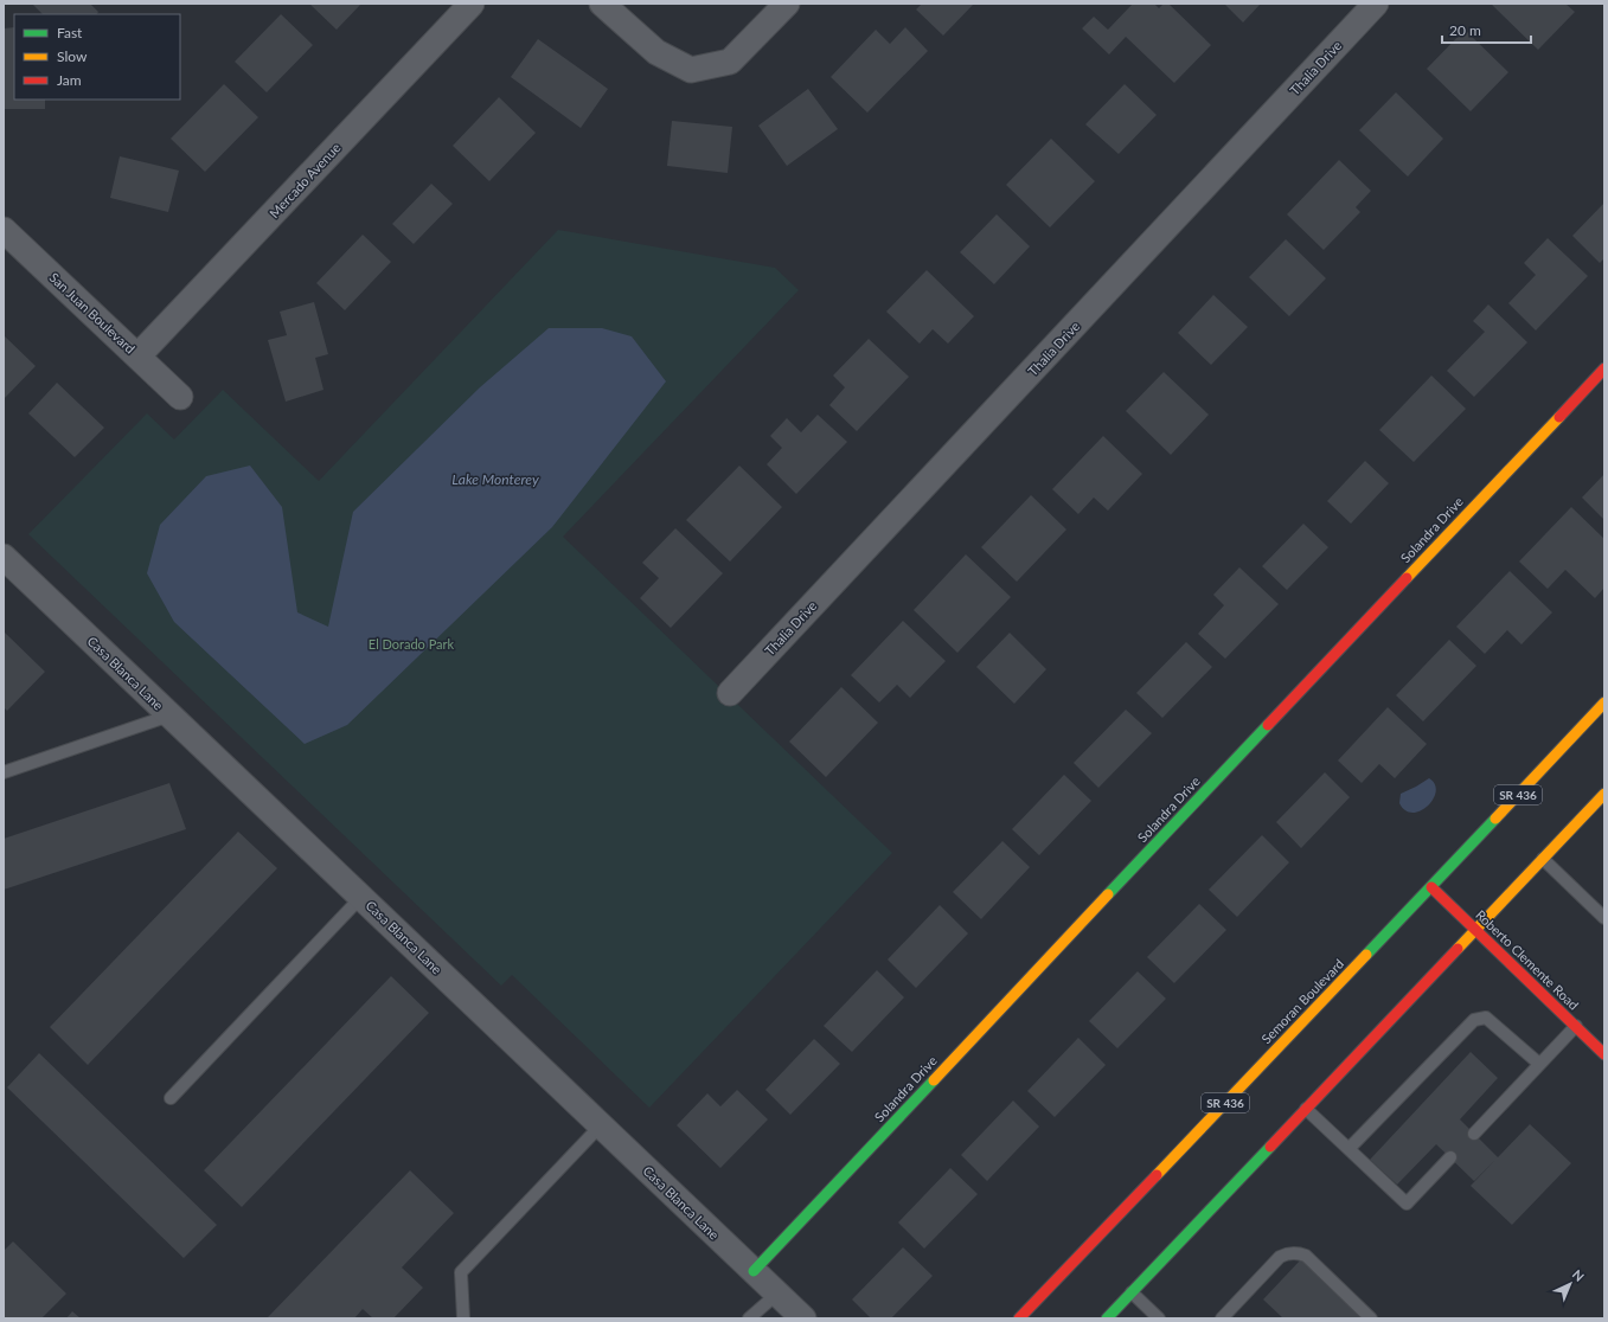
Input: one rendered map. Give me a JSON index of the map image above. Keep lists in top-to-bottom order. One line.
{"streets":{"main road":["Solandra Drive","SR 436","Roberto Clemente Road","Semoran Boulevard"],"street":["Thalia Drive","Mercado Avenue","San Juan Boulevard","Casa Blanca Lane"]},"crossings":[["Mercado Avenue","San Juan Boulevard"],["Solandra Drive","Casa Blanca Lane"],["Roberto Clemente Road","Semoran Boulevard"]],"water":["Lake Monterey"],"parks":["El Dorado Park"],"legend":["Fast","Slow","Jam"],"scale_bar":"20 m","north":"top right"}
